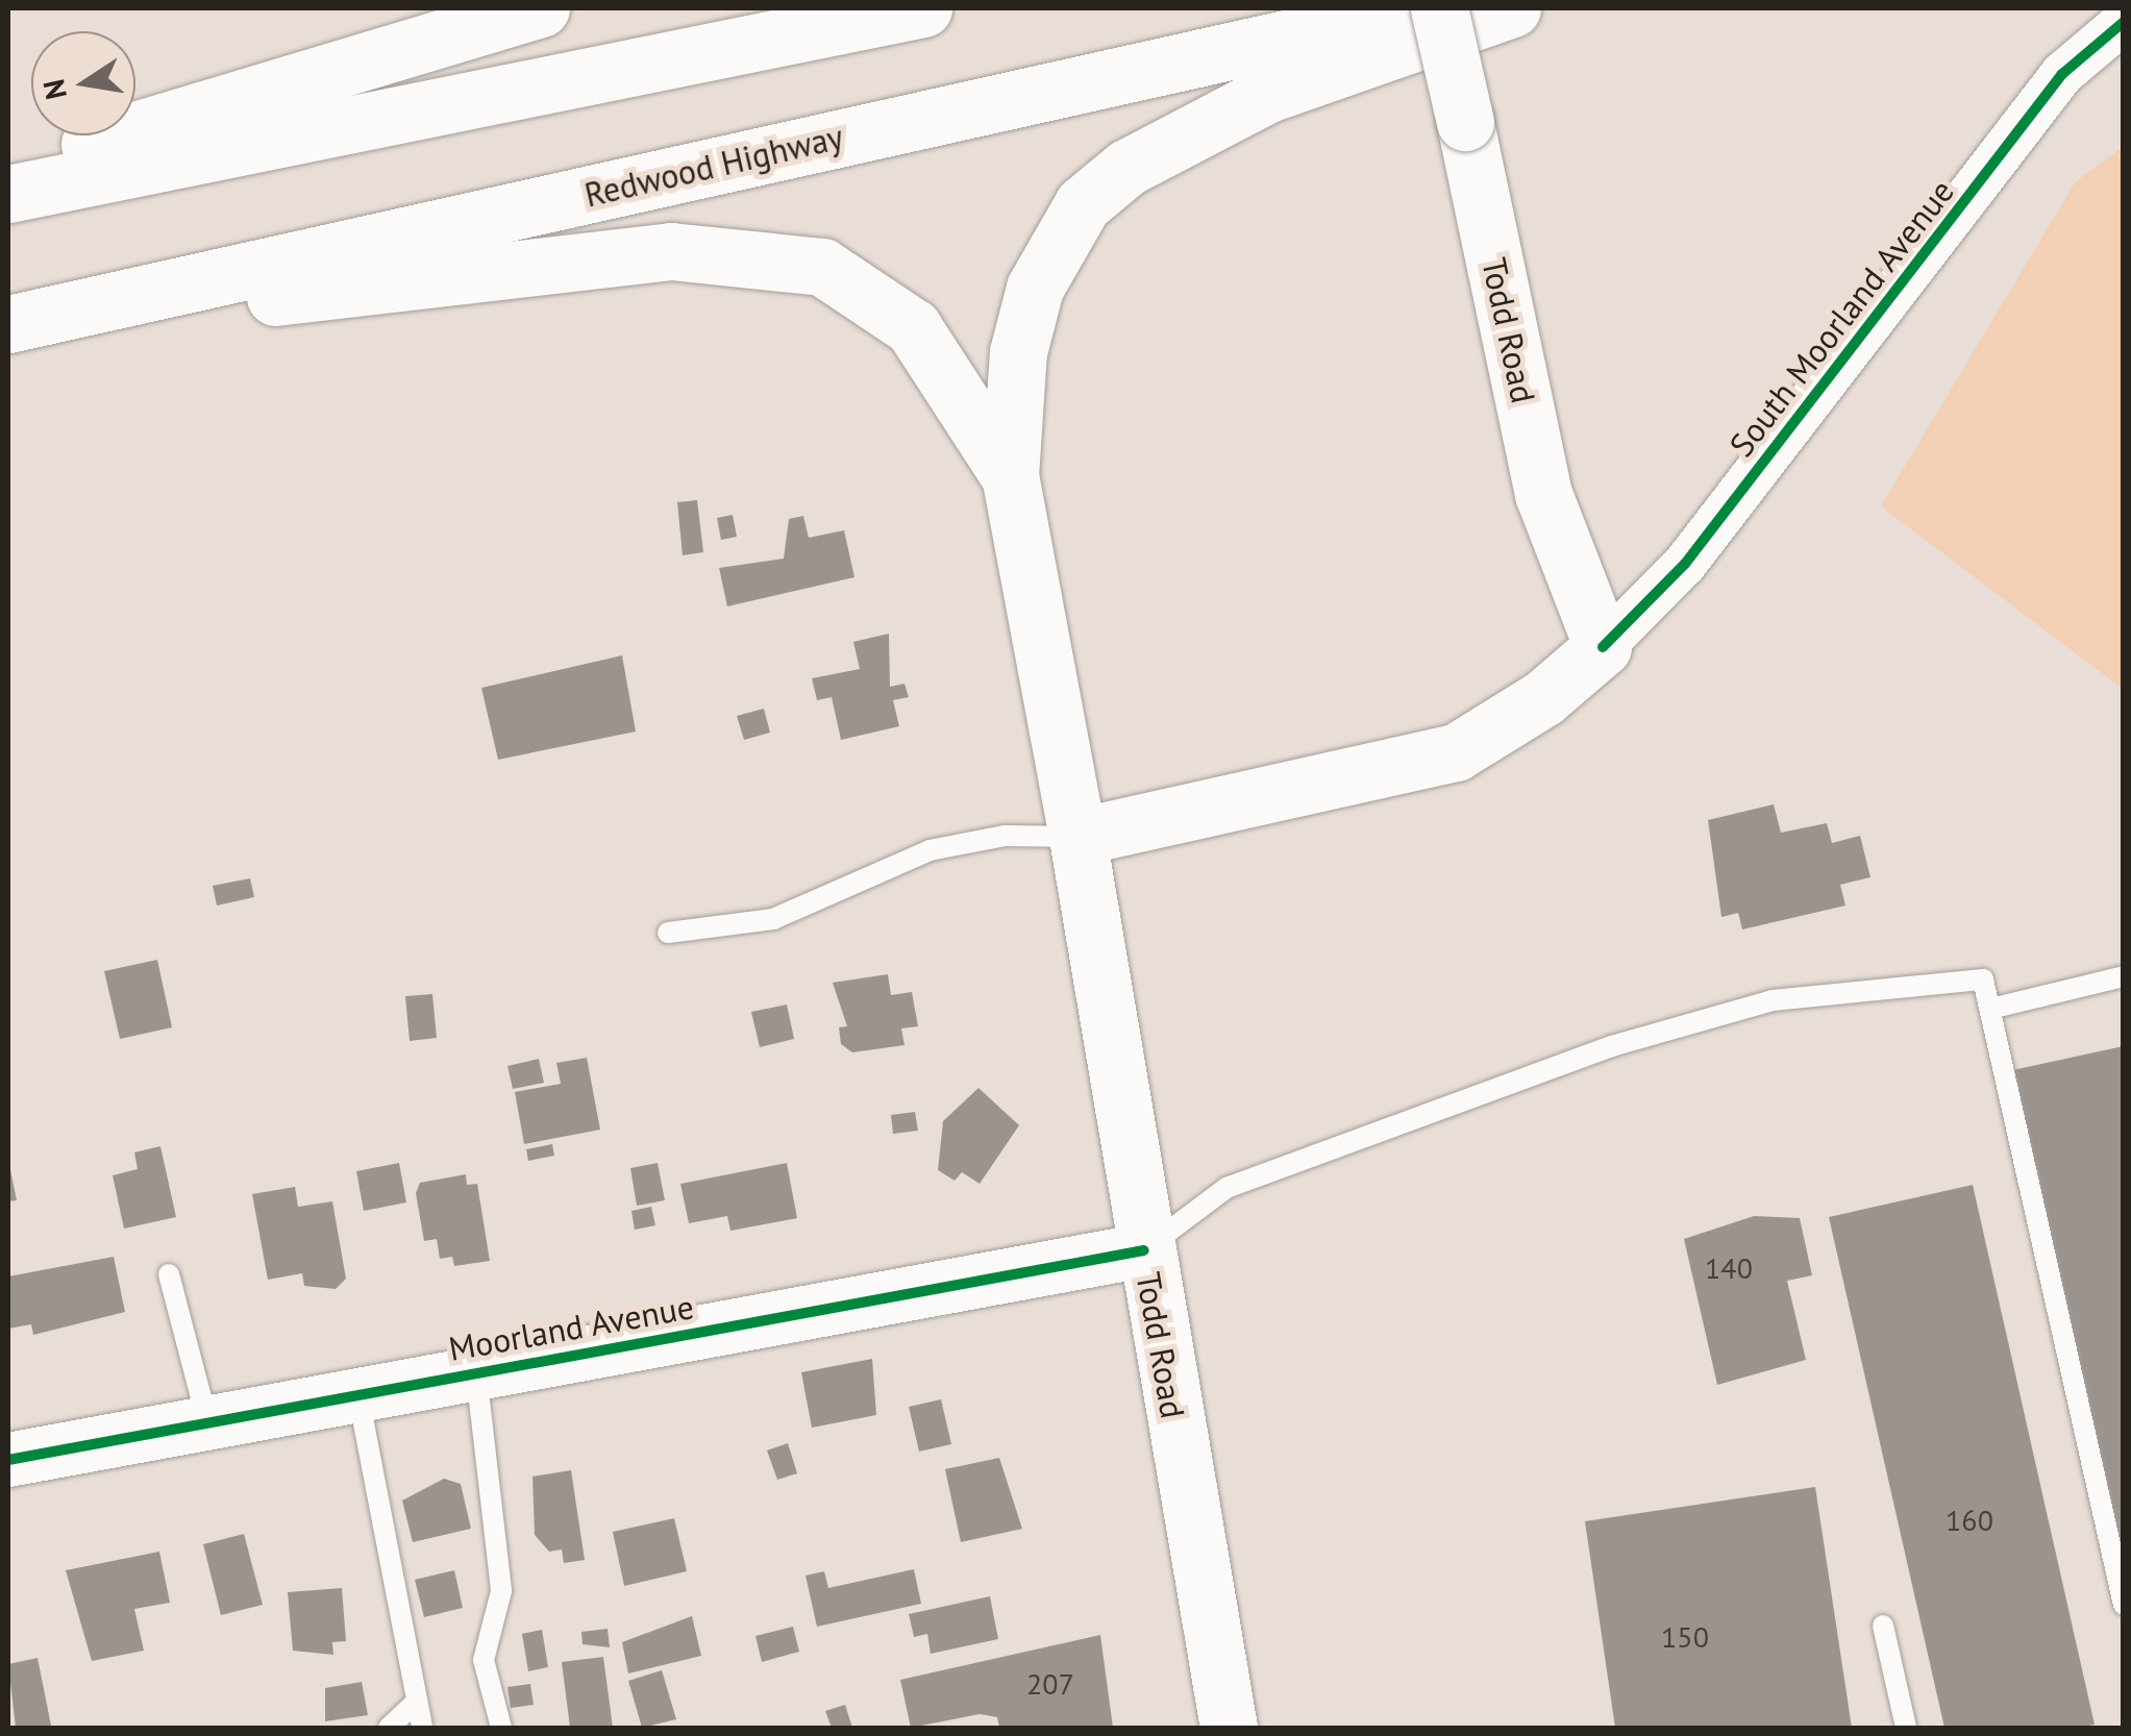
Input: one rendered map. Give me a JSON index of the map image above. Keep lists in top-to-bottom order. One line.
{"streets":{"main road":["Redwood Highway","South Moorland Avenue","Todd Road"],"street":["Moorland Avenue"]},"crossings":[["South Moorland Avenue","Todd Road"],["Todd Road","Moorland Avenue"]],"house_numbers":["140","160","150","207"],"north":"left"}
